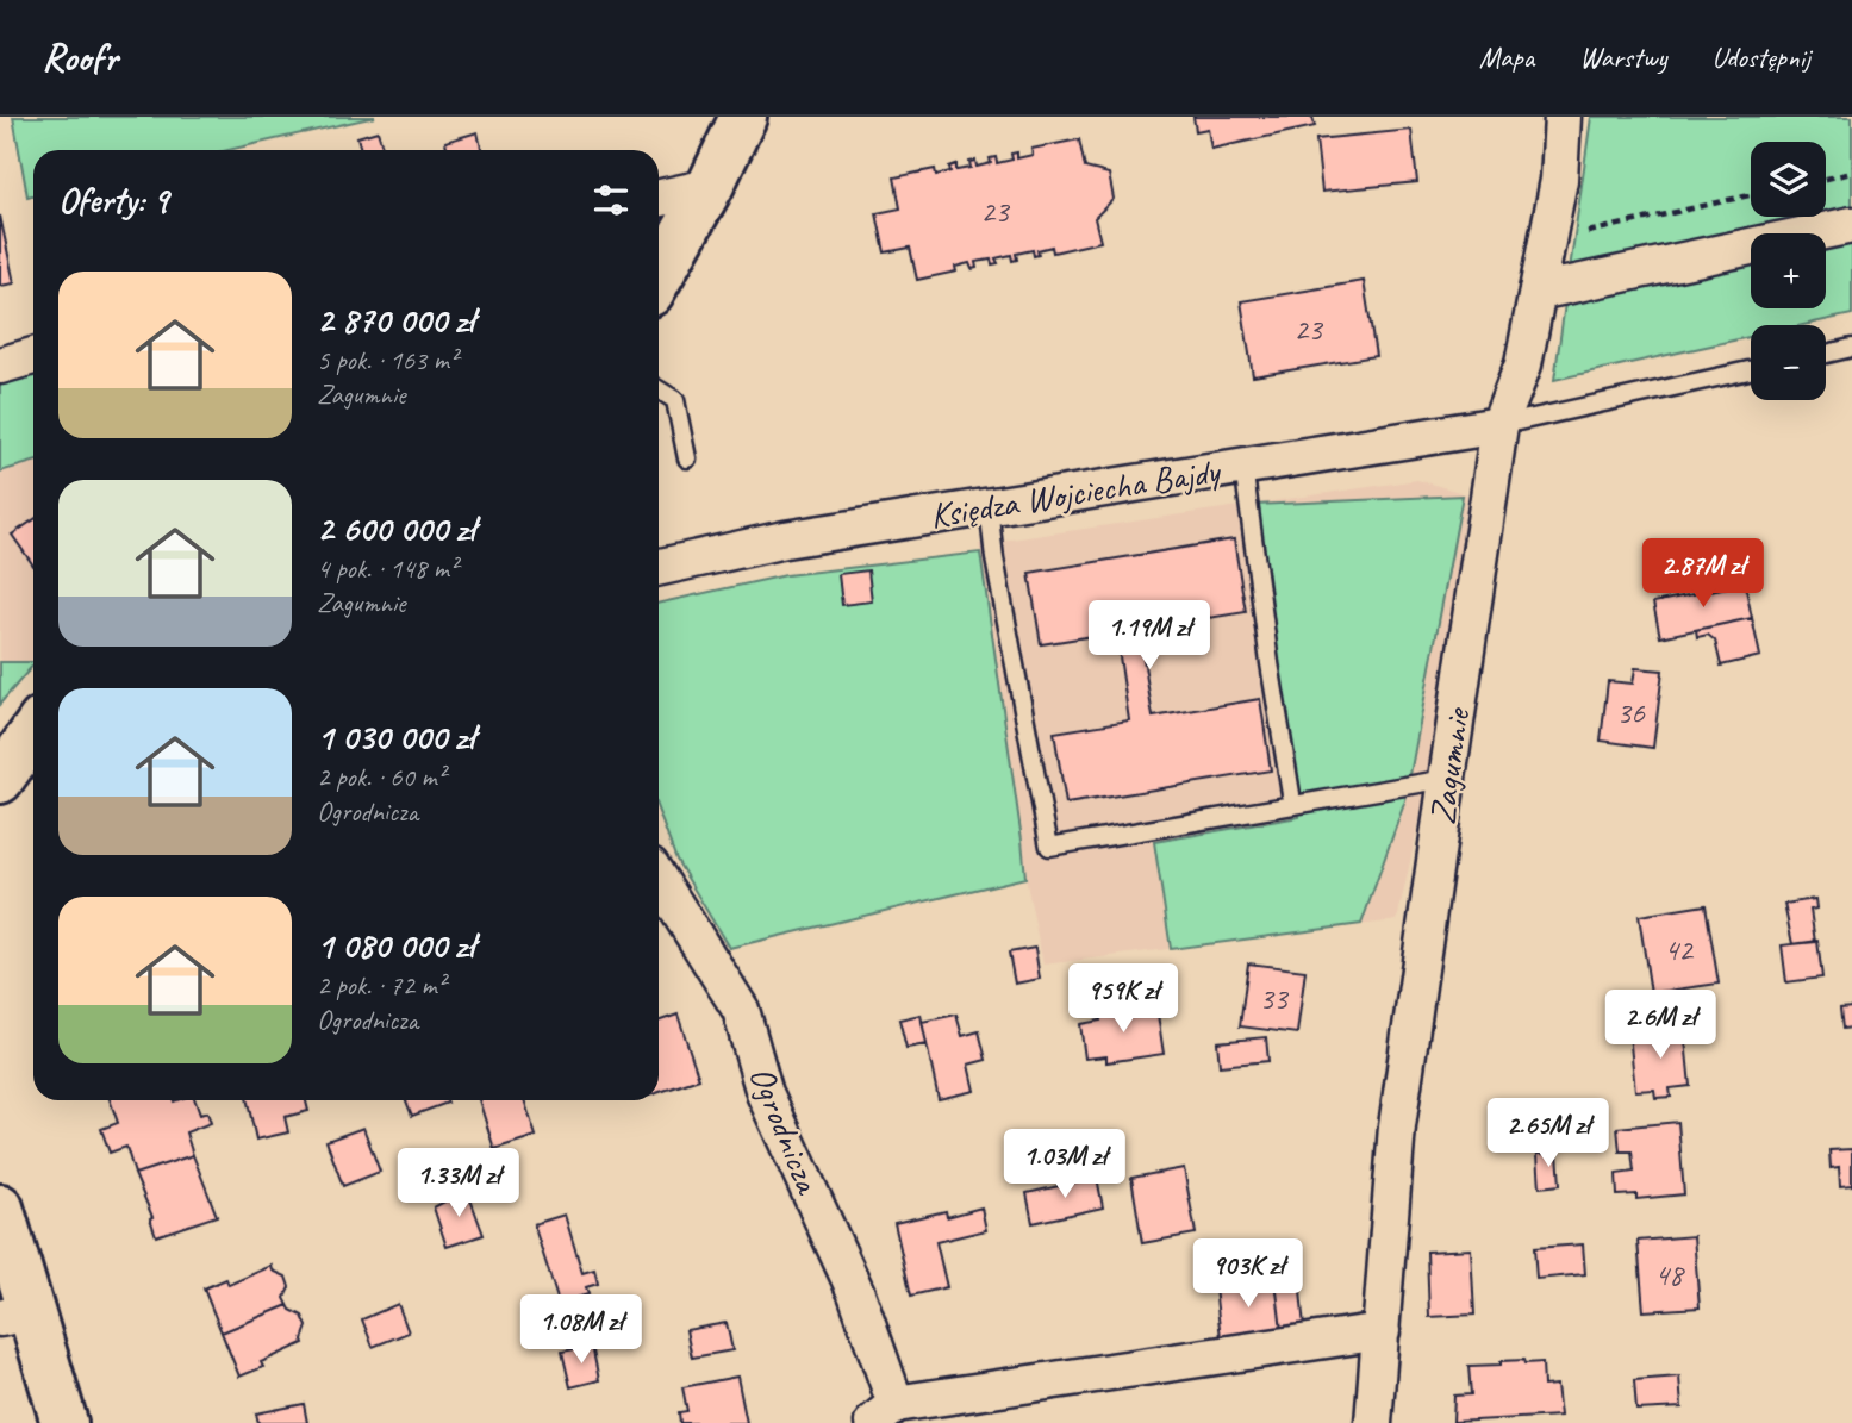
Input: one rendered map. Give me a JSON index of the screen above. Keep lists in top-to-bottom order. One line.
{"streets":{"street":["Księdza Wojciecha Bajdy","Zagumnie","Ogrodnicza"]},"crossings":[["Księdza Wojciecha Bajdy","Zagumnie"],["Zagumnie","Ogrodnicza"]],"house_numbers":["23","23","36","42","33","48"],"page":{"header":"Roofr","nav":["Mapa","Warstwy","Udostępnij"],"map_buttons":["+","−"],"heading":"Oferty: 9","list":[{"name":"2 870 000 zł","note":"5 pok. · 163 m² · Zagumnie"},{"name":"2 600 000 zł","note":"4 pok. · 148 m² · Zagumnie"},{"name":"1 030 000 zł","note":"2 pok. · 60 m² · Ogrodnicza"},{"name":"1 080 000 zł","note":"2 pok. · 72 m² · Ogrodnicza"}],"price":["2.87M zł","1.19M zł","959K zł","2.6M zł","2.65M zł","1.03M zł","1.33M zł","903K zł","1.08M zł"]}}
